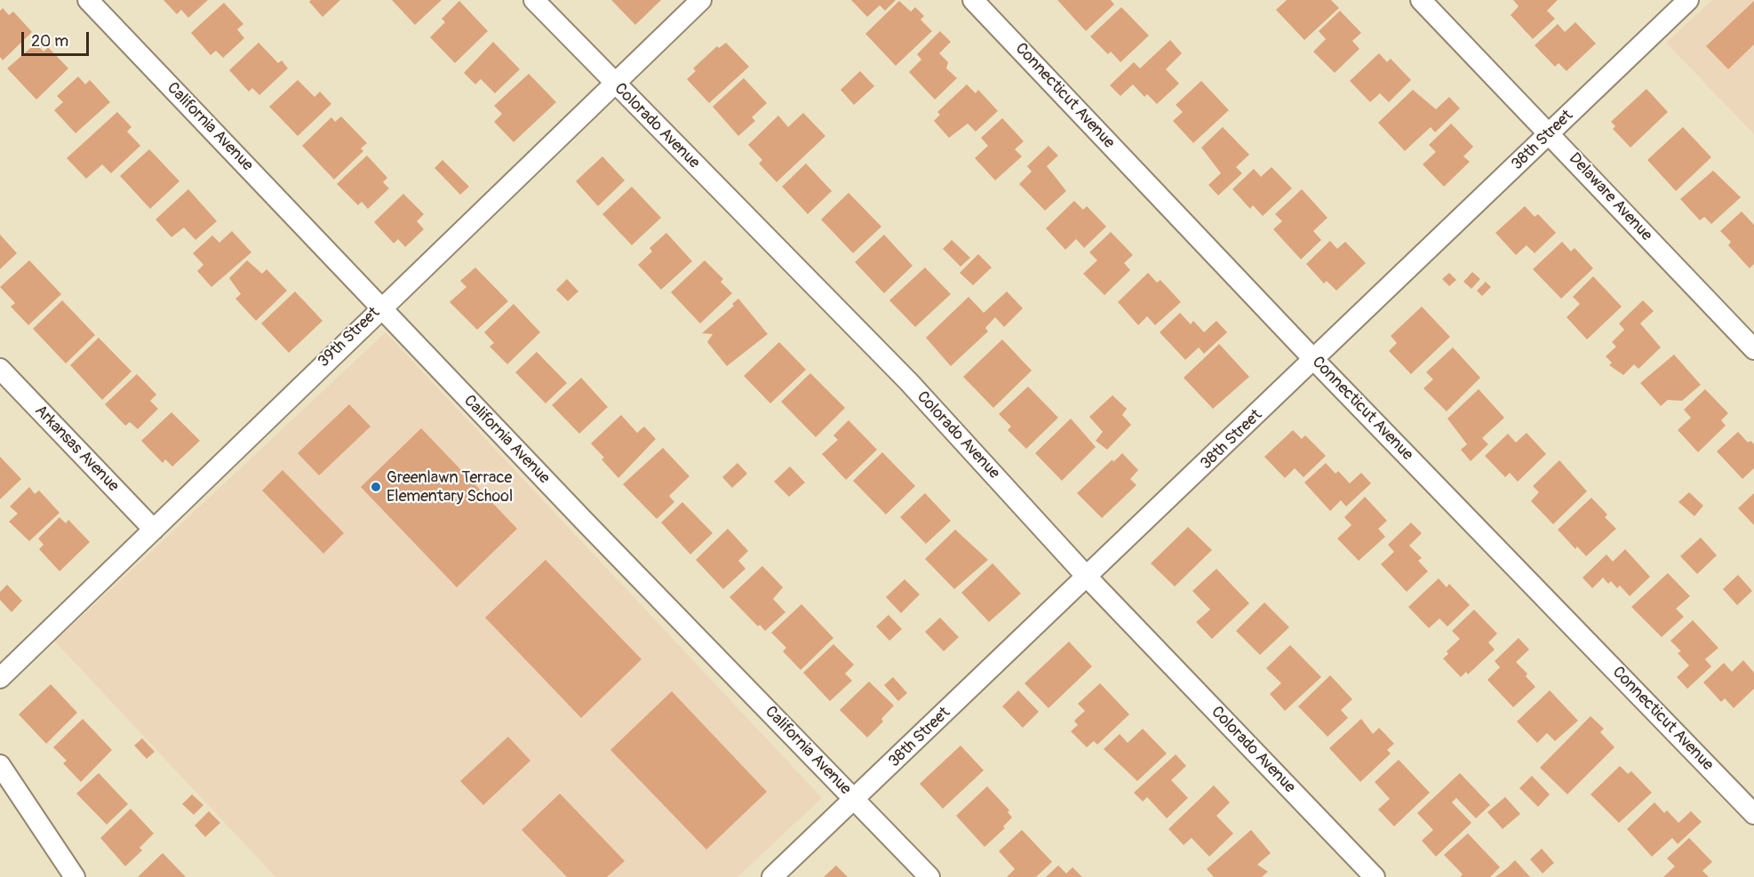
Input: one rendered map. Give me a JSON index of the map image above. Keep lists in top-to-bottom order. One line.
{"streets":{"street":["Connecticut Avenue","Colorado Avenue","California Avenue","38th Street","Delaware Avenue","39th Street","Arkansas Avenue"]},"crossings":[["Connecticut Avenue","38th Street"],["Colorado Avenue","38th Street"],["Colorado Avenue","39th Street"],["California Avenue","38th Street"],["California Avenue","39th Street"],["38th Street","Delaware Avenue"],["39th Street","Arkansas Avenue"]],"places":["Greenlawn Terrace Elementary School"],"scale_bar":"20 m"}
